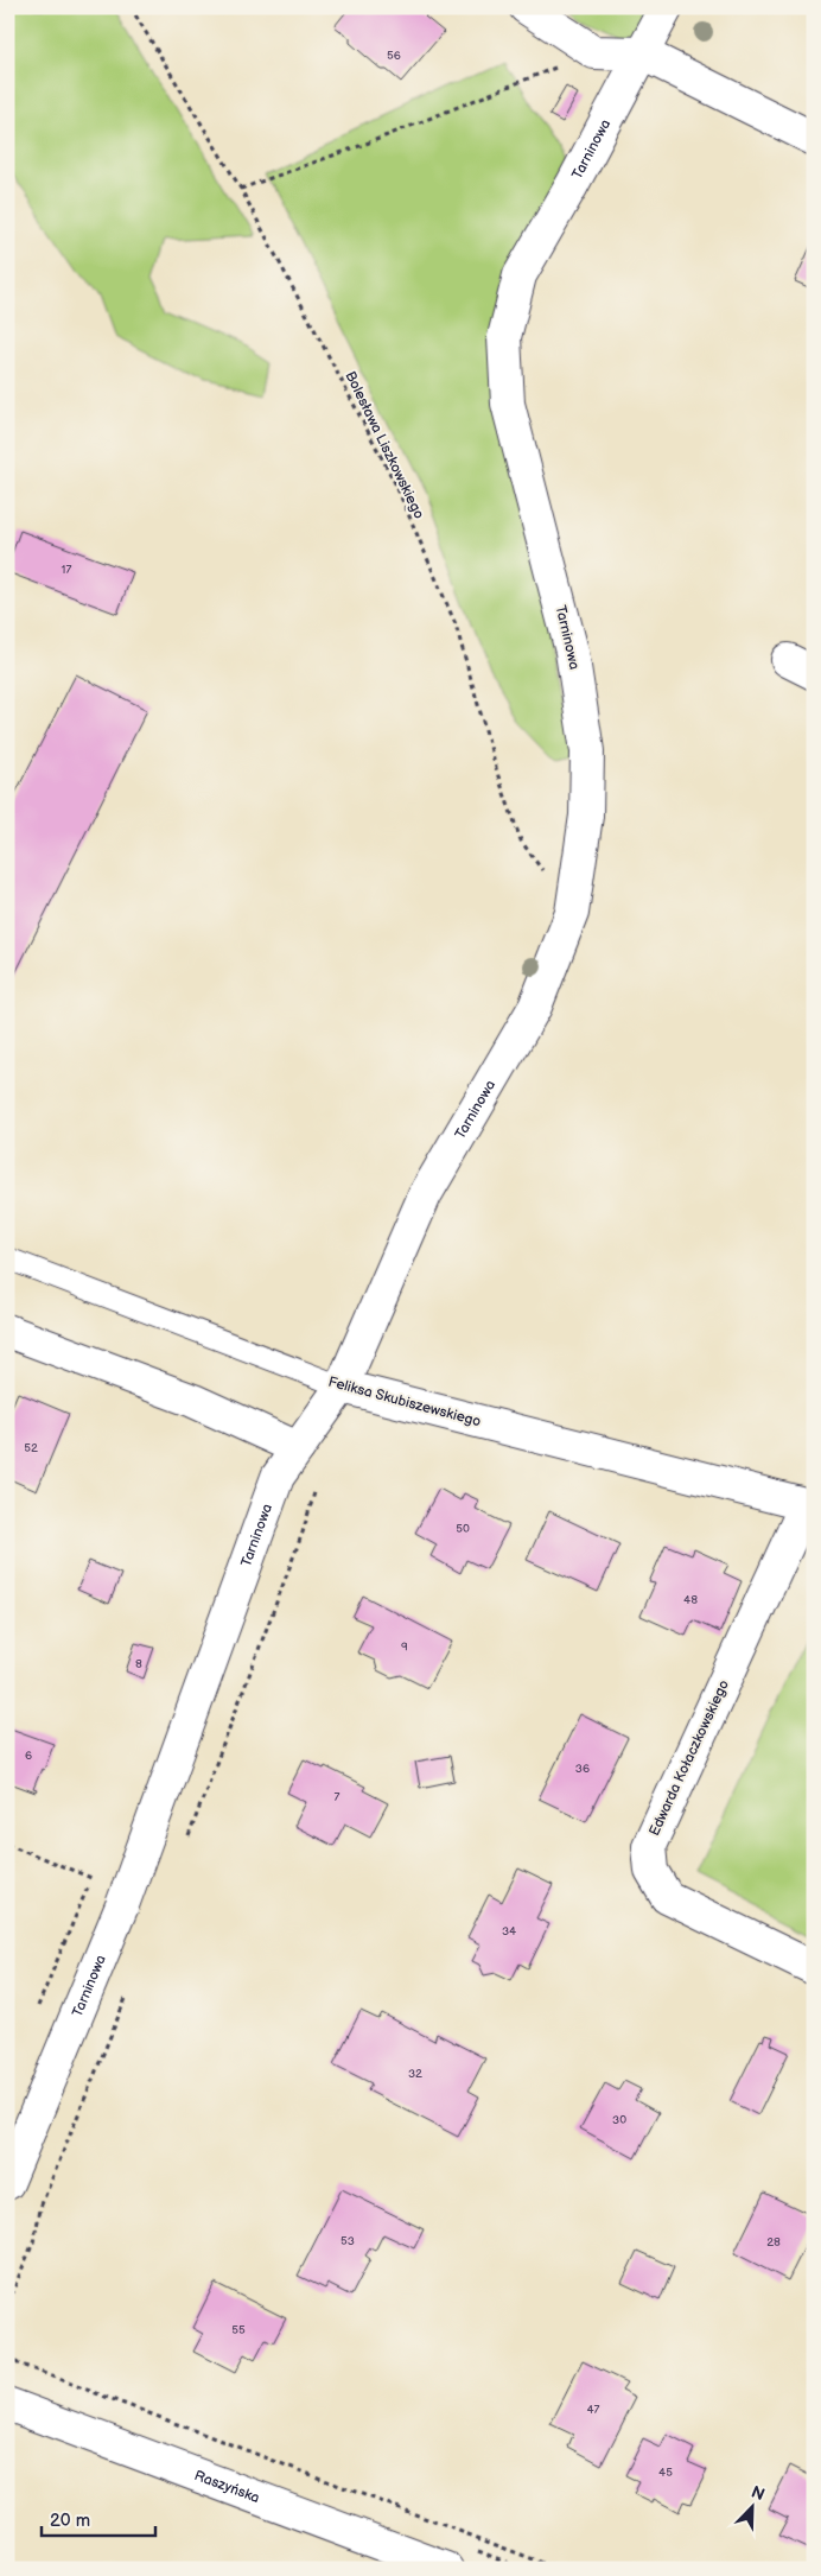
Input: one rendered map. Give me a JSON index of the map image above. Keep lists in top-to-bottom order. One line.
{"streets":{"street":["Tarninowa","Feliksa Skubiszewskiego","Edwarda Kołaczkowskiego","Raszyńska"],"path":["Bolesława Liszkowskiego"]},"crossings":[["Tarninowa","Bolesława Liszkowskiego"],["Tarninowa","Feliksa Skubiszewskiego"],["Feliksa Skubiszewskiego","Edwarda Kołaczkowskiego"]],"house_numbers":["56","17","52","50","48","9","8","6","36","7","34","32","30","53","28","55","47","45"],"scale_bar":"20 m","north":"top right"}
